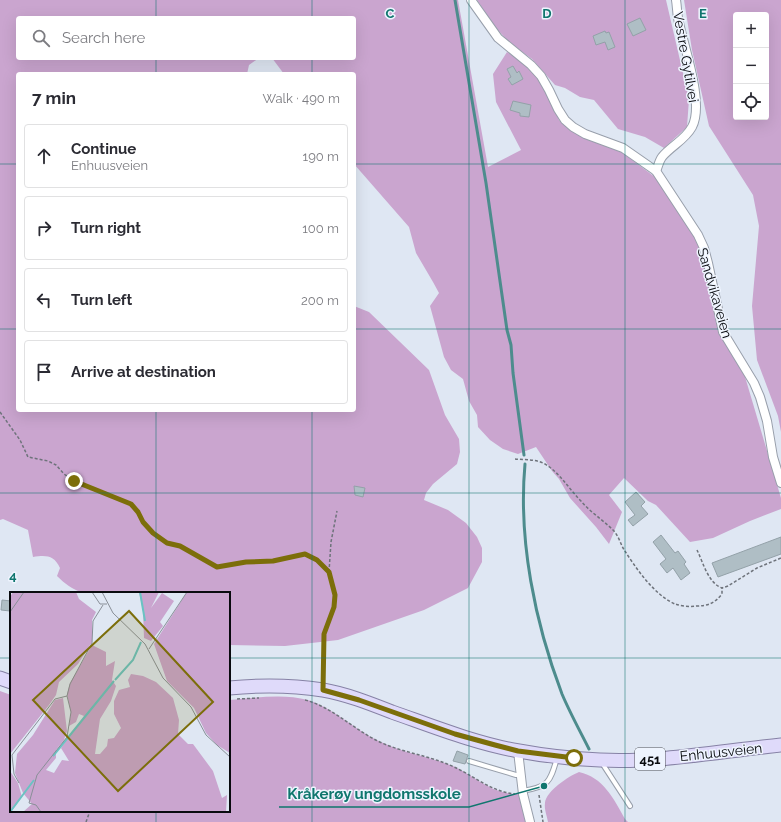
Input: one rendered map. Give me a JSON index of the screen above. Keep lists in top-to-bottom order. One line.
{"streets":{"main road":["Enhuusveien","451"],"street":["Vestre Gytilvei","Sandvikaveien"]},"crossings":[["Vestre Gytilvei","Sandvikaveien"]],"places":["Kråkerøy ungdomsskole"],"page":{"map_buttons":["+","−"],"search":"Search here","heading":["7 min","Walk · 490 m"],"list":[["Continue","Enhuusveien","190 m"],["Turn right","100 m"],["Turn left","200 m"],"Arrive at destination"]},"grid":{"columns":["C","D","E"],"rows":["4"]}}
